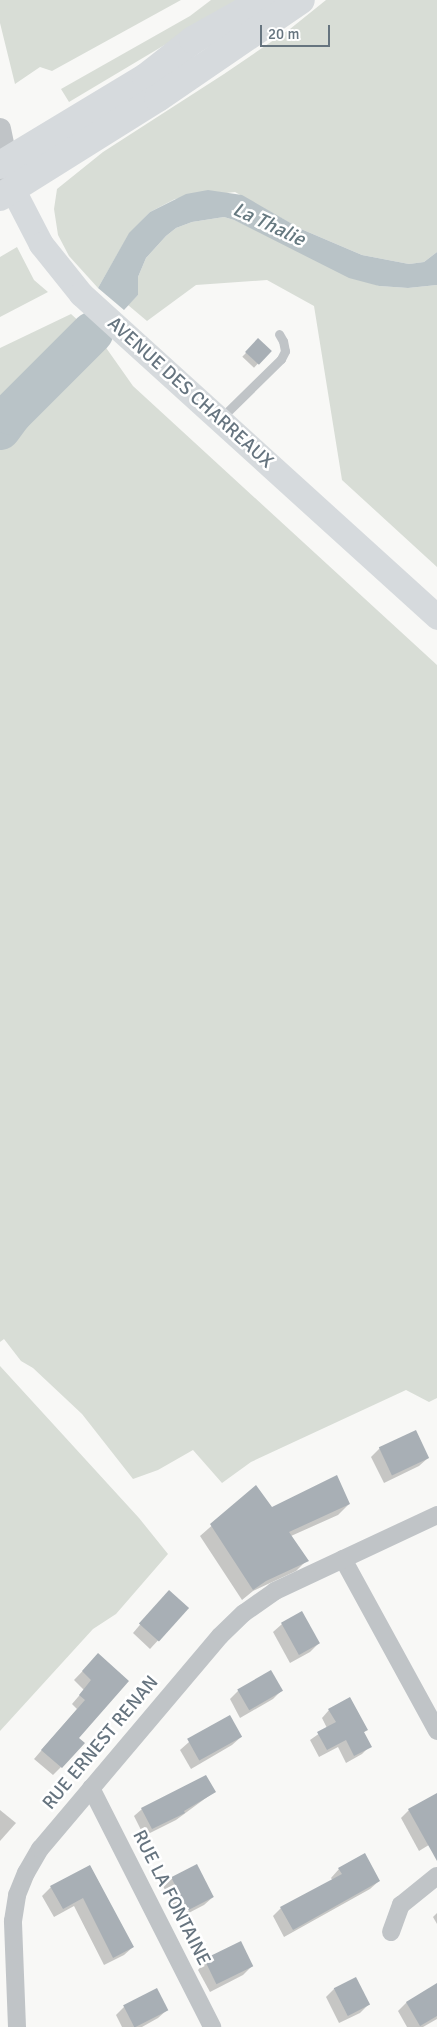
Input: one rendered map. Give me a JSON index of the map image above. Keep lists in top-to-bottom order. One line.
{"streets":{"main road":["AVENUE DES CHARREAUX"],"street":["RUE ERNEST RENAN","RUE LA FONTAINE"]},"crossings":[["RUE ERNEST RENAN","RUE LA FONTAINE"]],"water":["La Thalie"],"scale_bar":"20 m"}
